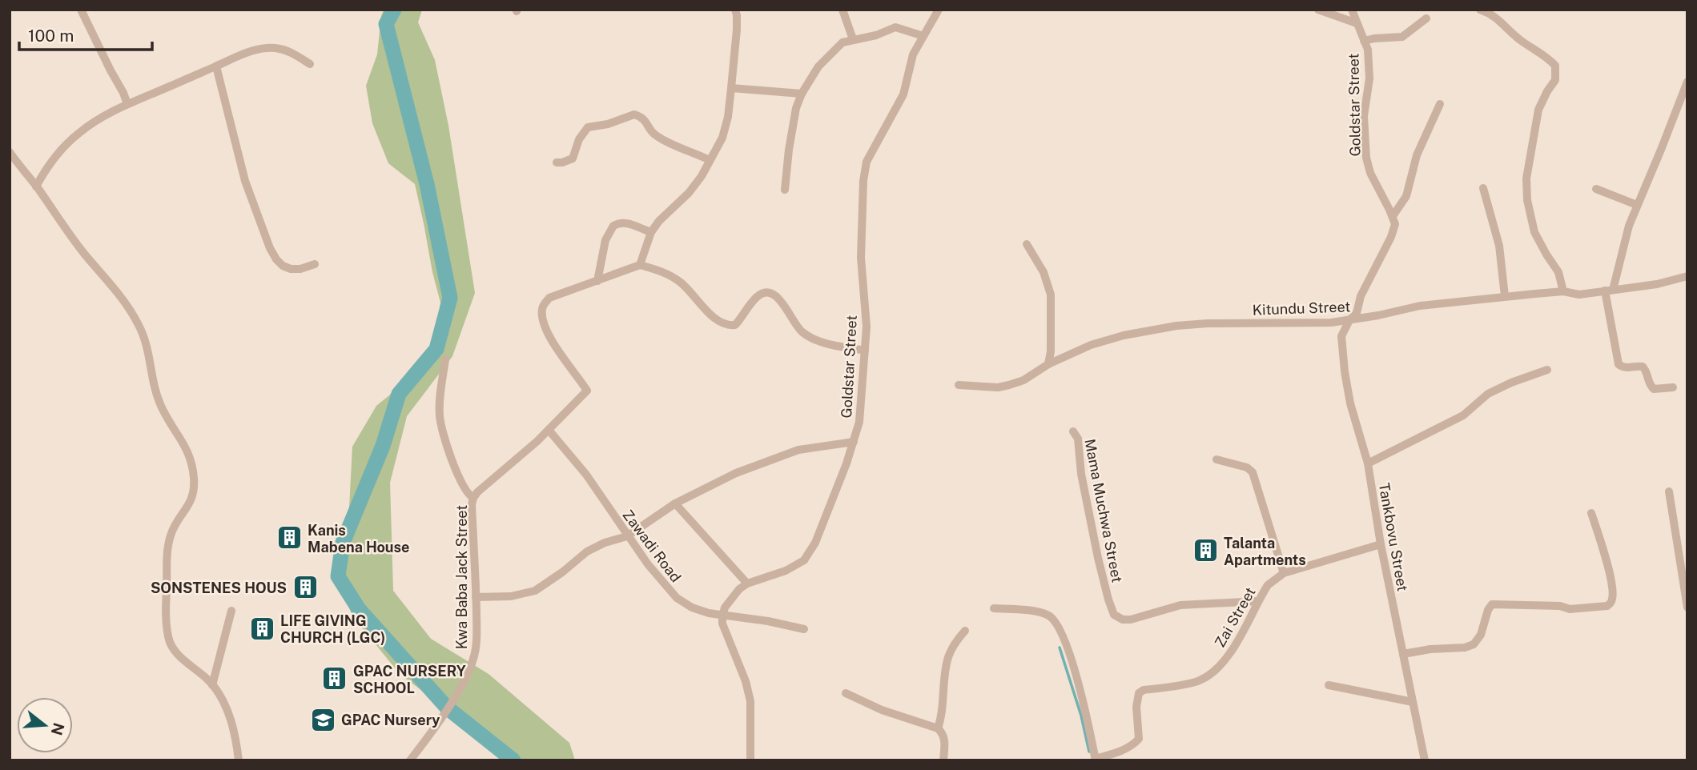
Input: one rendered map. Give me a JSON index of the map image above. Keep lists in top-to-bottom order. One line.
{"streets":{"street":["Goldstar Street","Kitundu Street","Mama Muchwa Street","Tankbovu Street","Zawadi Road","Kwa Baba Jack Street","Zai Street"]},"crossings":[["Goldstar Street","Zawadi Road"],["Kitundu Street","Tankbovu Street"],["Mama Muchwa Street","Zai Street"],["Tankbovu Street","Zai Street"],["Zawadi Road","Kwa Baba Jack Street"]],"places":{"building":["Kanis Mabena House","Talanta Apartments","SONSTENES HOUS","LIFE GIVING CHURCH (LGC)","GPAC NURSERY SCHOOL"],"school or university":["GPAC Nursery"]},"scale_bar":"100 m","north":"right"}
